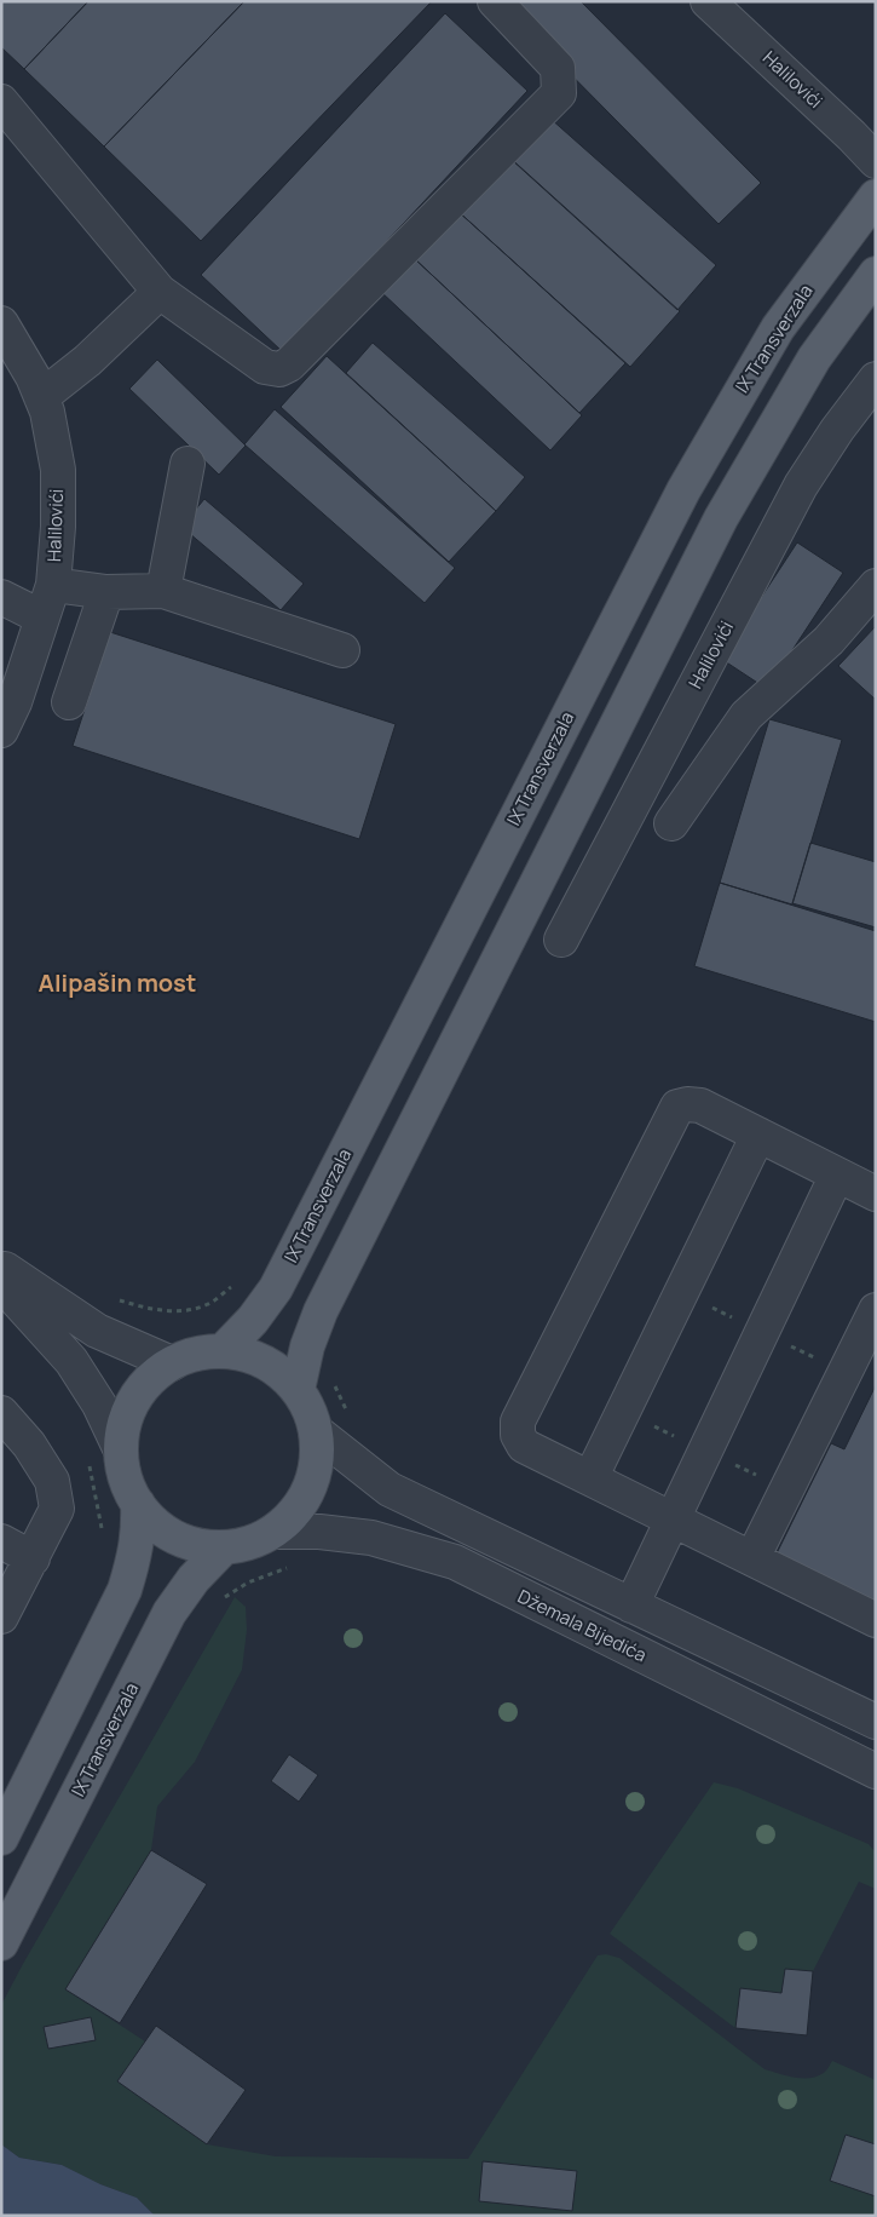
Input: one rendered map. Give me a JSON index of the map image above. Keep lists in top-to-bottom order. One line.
{"streets":{"main road":["IX Transverzala"],"street":["Halilovići","Džemala Bijedića"]},"crossings":[["IX Transverzala","Džemala Bijedića"]],"districts":["Alipašin most"]}
